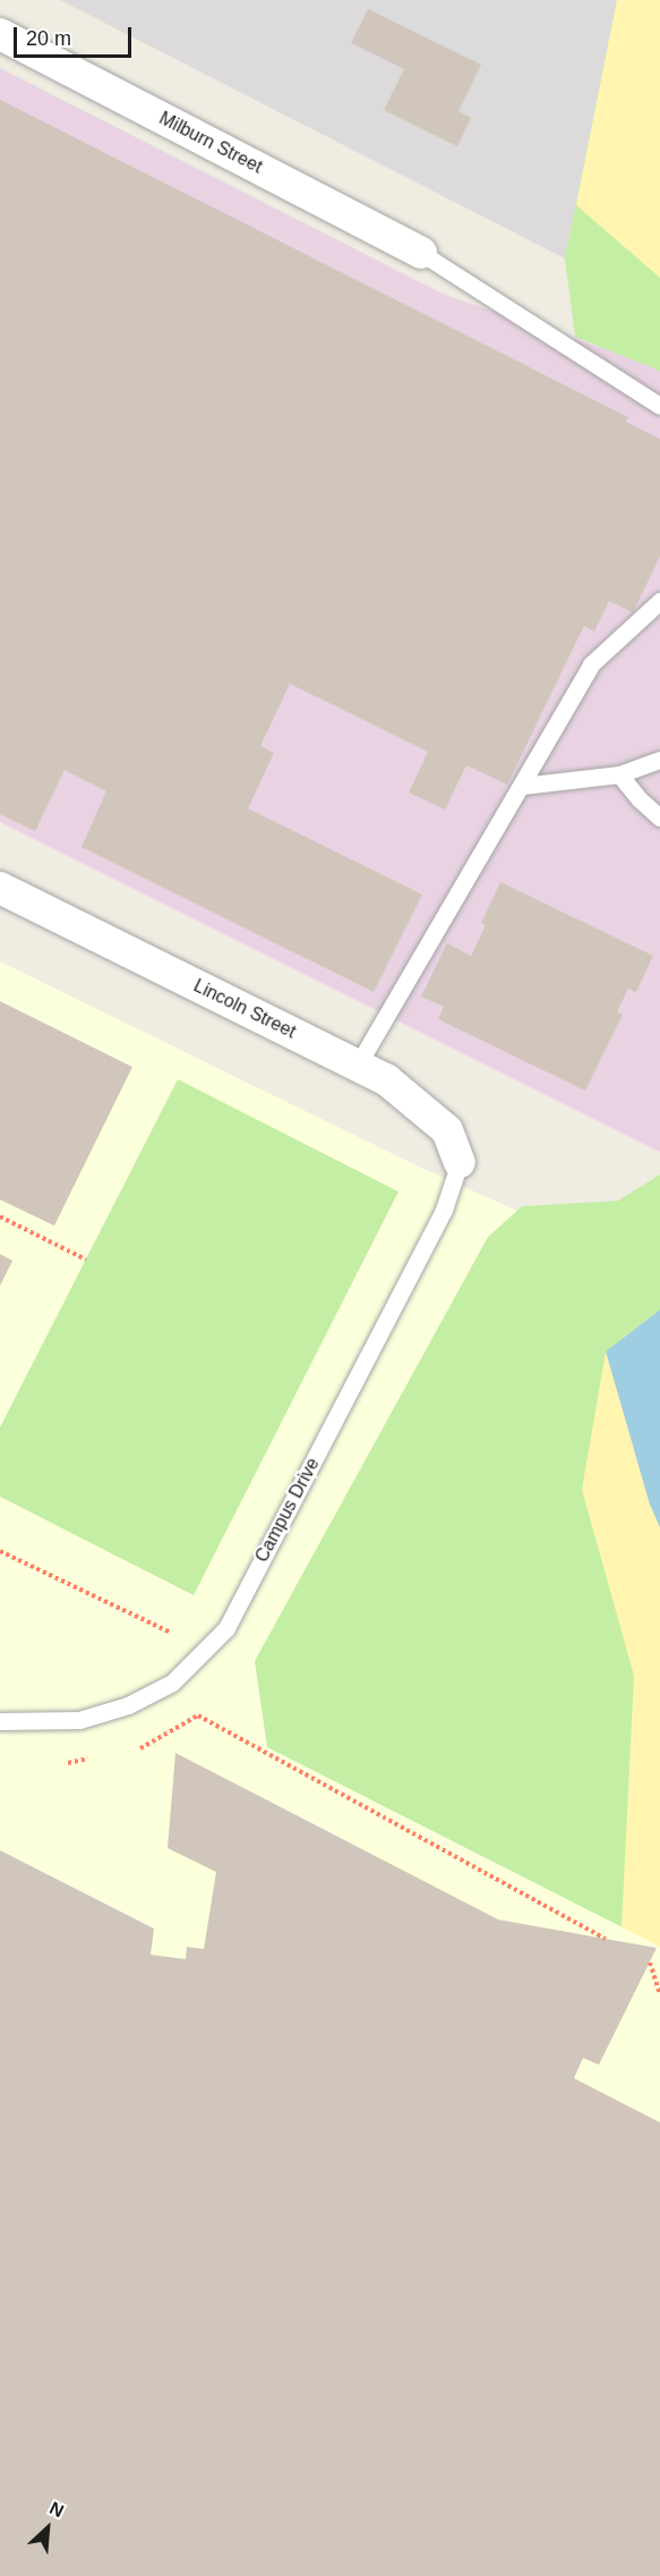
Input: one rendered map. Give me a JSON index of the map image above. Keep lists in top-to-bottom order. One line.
{"streets":{"street":["Milburn Street","Lincoln Street"],"lane":["Campus Drive"]},"crossings":[["Lincoln Street","Campus Drive"]],"scale_bar":"20 m","north":"top right"}
